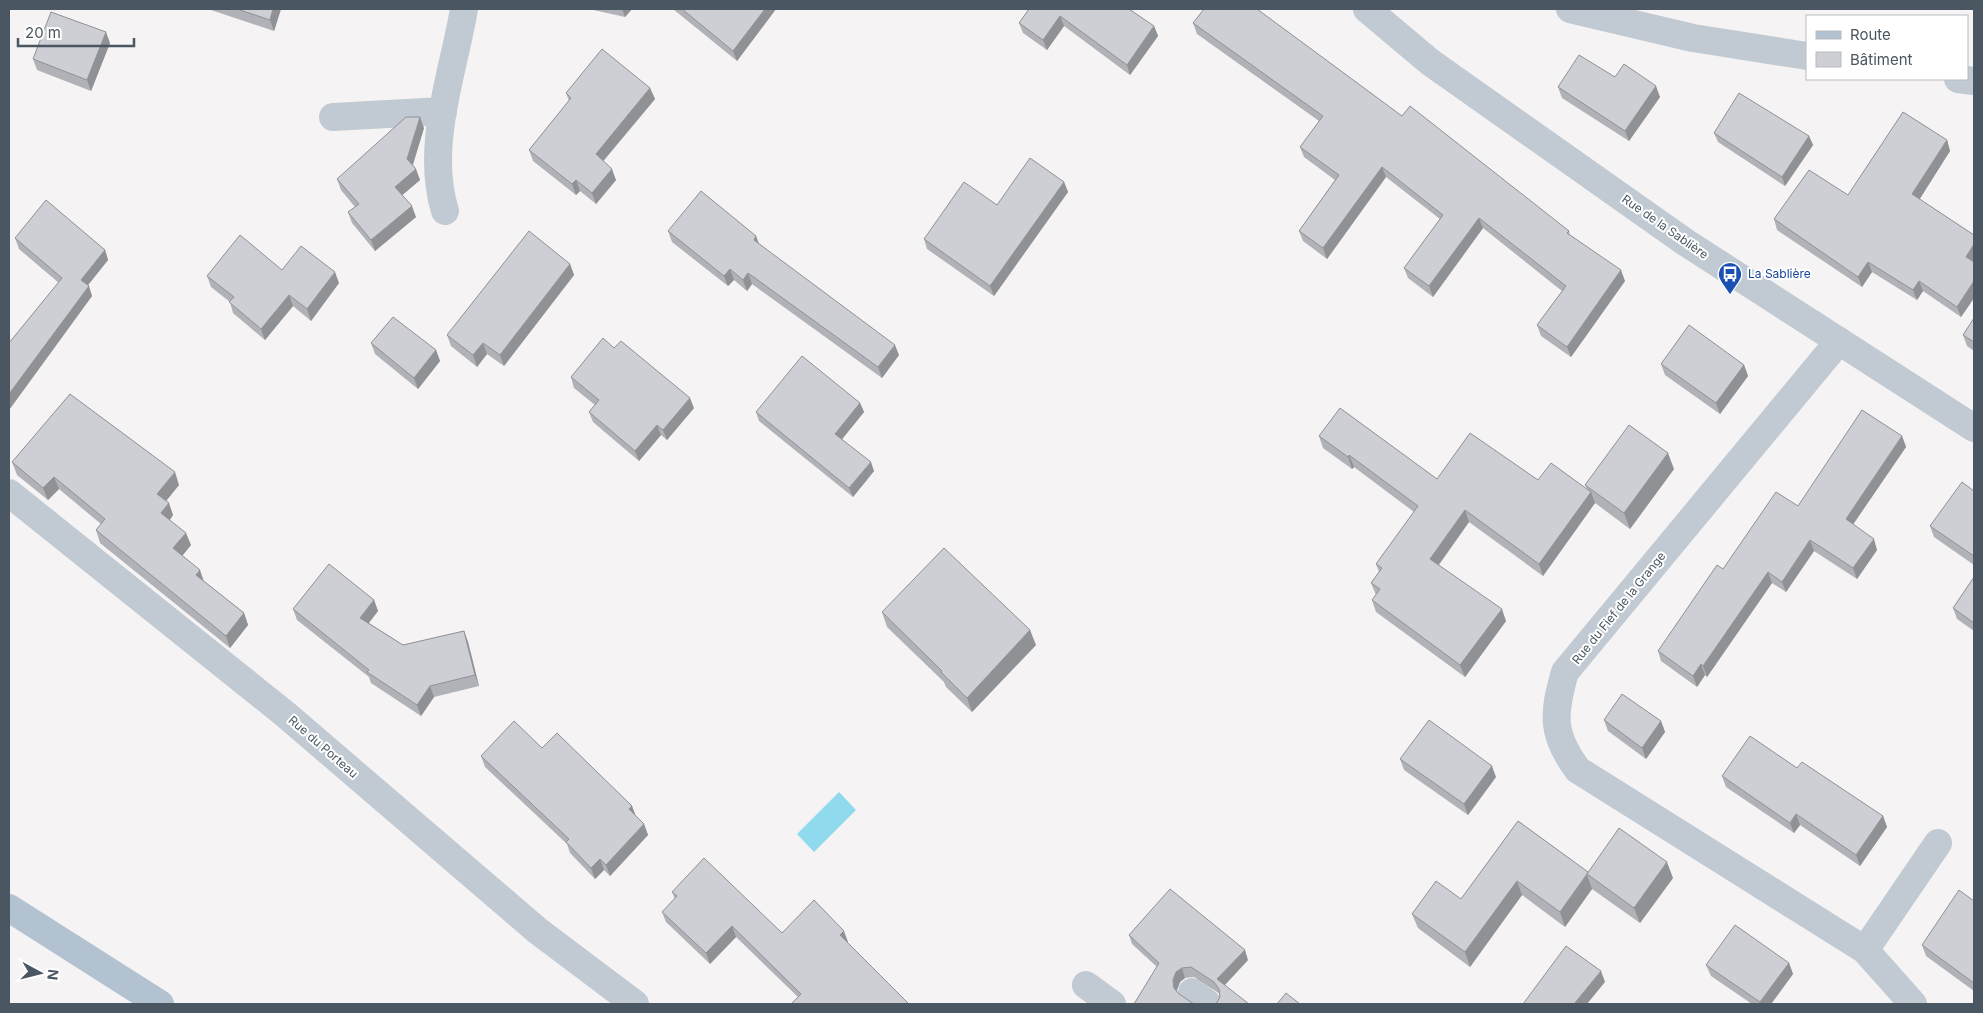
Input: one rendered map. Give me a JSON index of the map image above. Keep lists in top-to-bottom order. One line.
{"streets":{"street":["Rue de la Sablière","Rue du Fief de la Grange","Rue du Porteau"]},"crossings":[["Rue de la Sablière","Rue du Fief de la Grange"]],"places":{"bus stop":["La Sablière"]},"legend":["Route","Bâtiment"],"scale_bar":"20 m","north":"right"}
